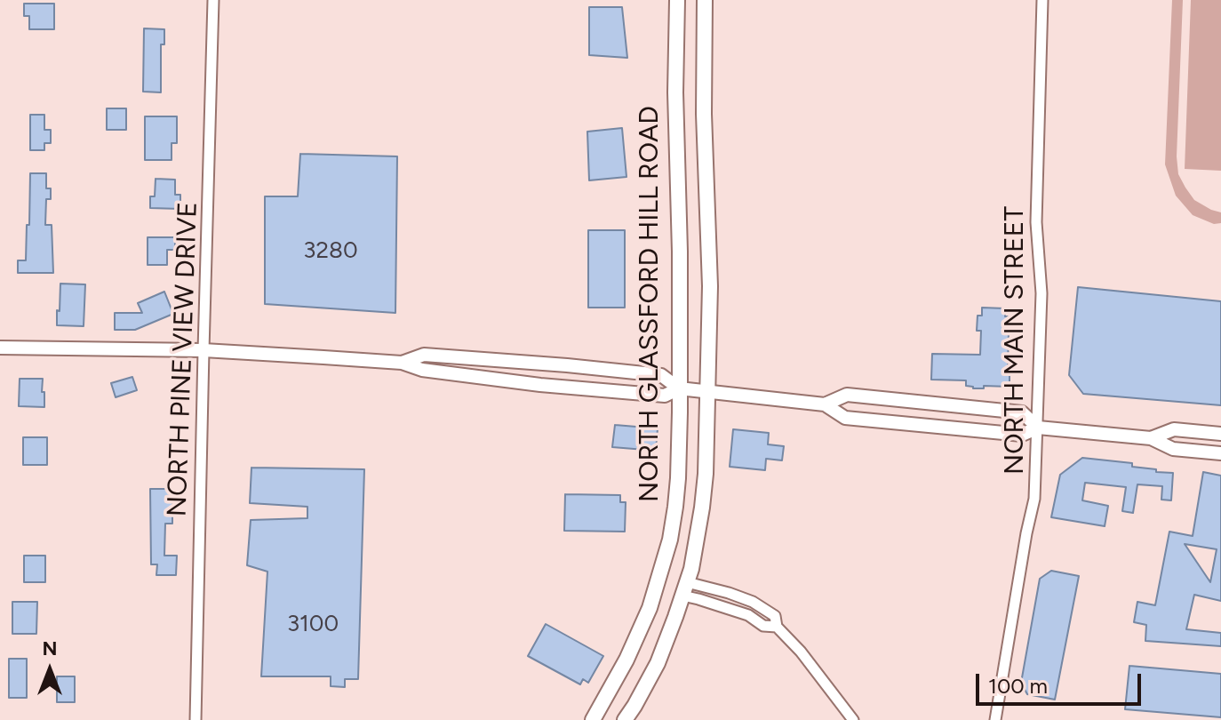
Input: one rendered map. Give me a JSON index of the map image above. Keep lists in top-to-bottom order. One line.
{"streets":{"main road":["NORTH GLASSFORD HILL ROAD"],"street":["NORTH MAIN STREET","NORTH PINE VIEW DRIVE"]},"house_numbers":["3280","3100"],"scale_bar":"100 m","north":"top"}
